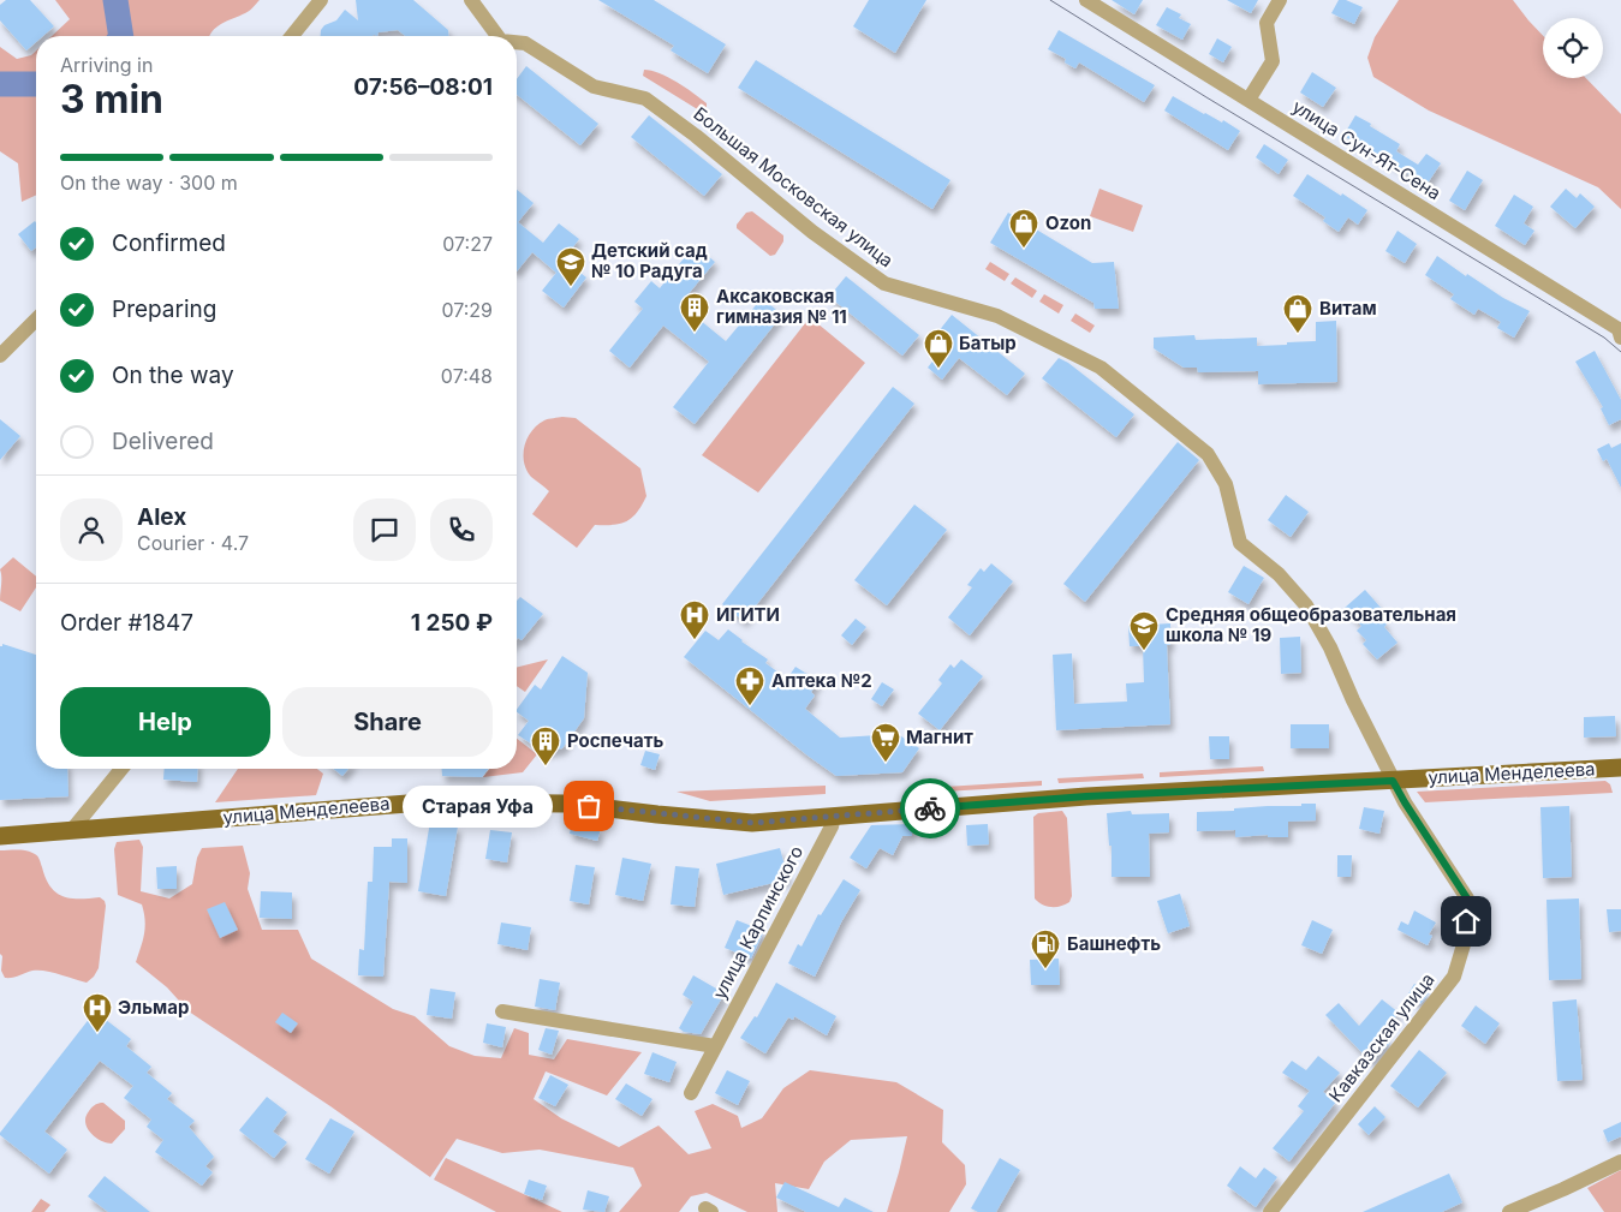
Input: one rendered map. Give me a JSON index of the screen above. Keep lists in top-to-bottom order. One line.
{"streets":{"main road":["улица Менделеева"],"street":["улица Сун-Ят-Сена","Большая Московская улица","улица Карпинского","Кавказская улица"]},"crossings":[["Большая Московская улица","улица Менделеева"],["Большая Московская улица","Кавказская улица"],["улица Менделеева","улица Карпинского"],["улица Менделеева","Кавказская улица"]],"places":{"shop":["Ozon","Витам","Батыр"],"school or university":["Детский сад № 10 Радуга","Средняя общеобразовательная школа № 19"],"building":["Аксаковская гимназия № 11","Роспечать"],"hospital":["ИГИТИ","Эльмар"],"pharmacy":["Аптека №2"],"supermarket":["Магнит"],"other":["Старая Уфа"],"fuel station":["Башнефть"]},"page":{"heading":["3 min","Arriving in","07:56–08:01"],"panel":["Alex","Courier · 4.7","Order #1847","1 250 ₽"],"bar":"On the way · 300 m","list":[["Confirmed","07:27"],["Preparing","07:29"],["On the way","07:48"],"Delivered"],"buttons":["Help","Share"],"bubble":"Старая Уфа"}}
